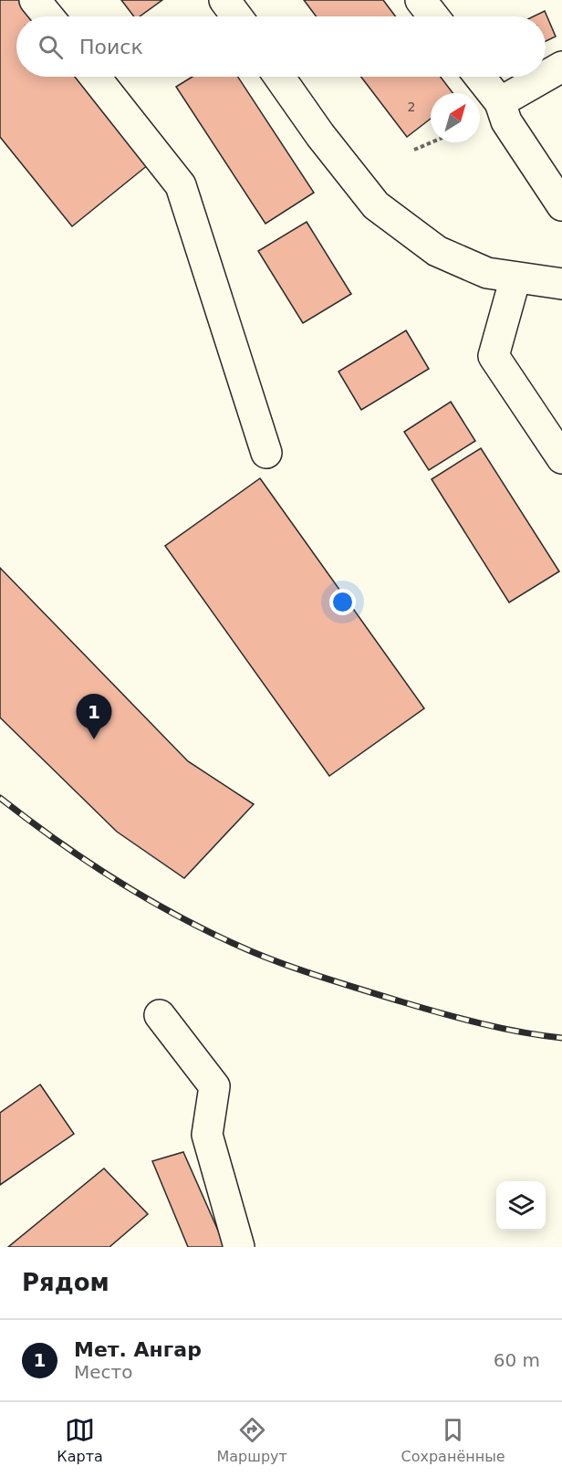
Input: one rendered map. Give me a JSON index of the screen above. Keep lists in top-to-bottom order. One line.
{"house_numbers":["2"],"north":"top right","page":{"search":"Поиск","pins":"1","heading":"Рядом","list":[{"mark":"1","name":"Мет. Ангар","note":"Место","value":"60 m"}],"nav":["Карта","Маршрут","Сохранённые"]}}
